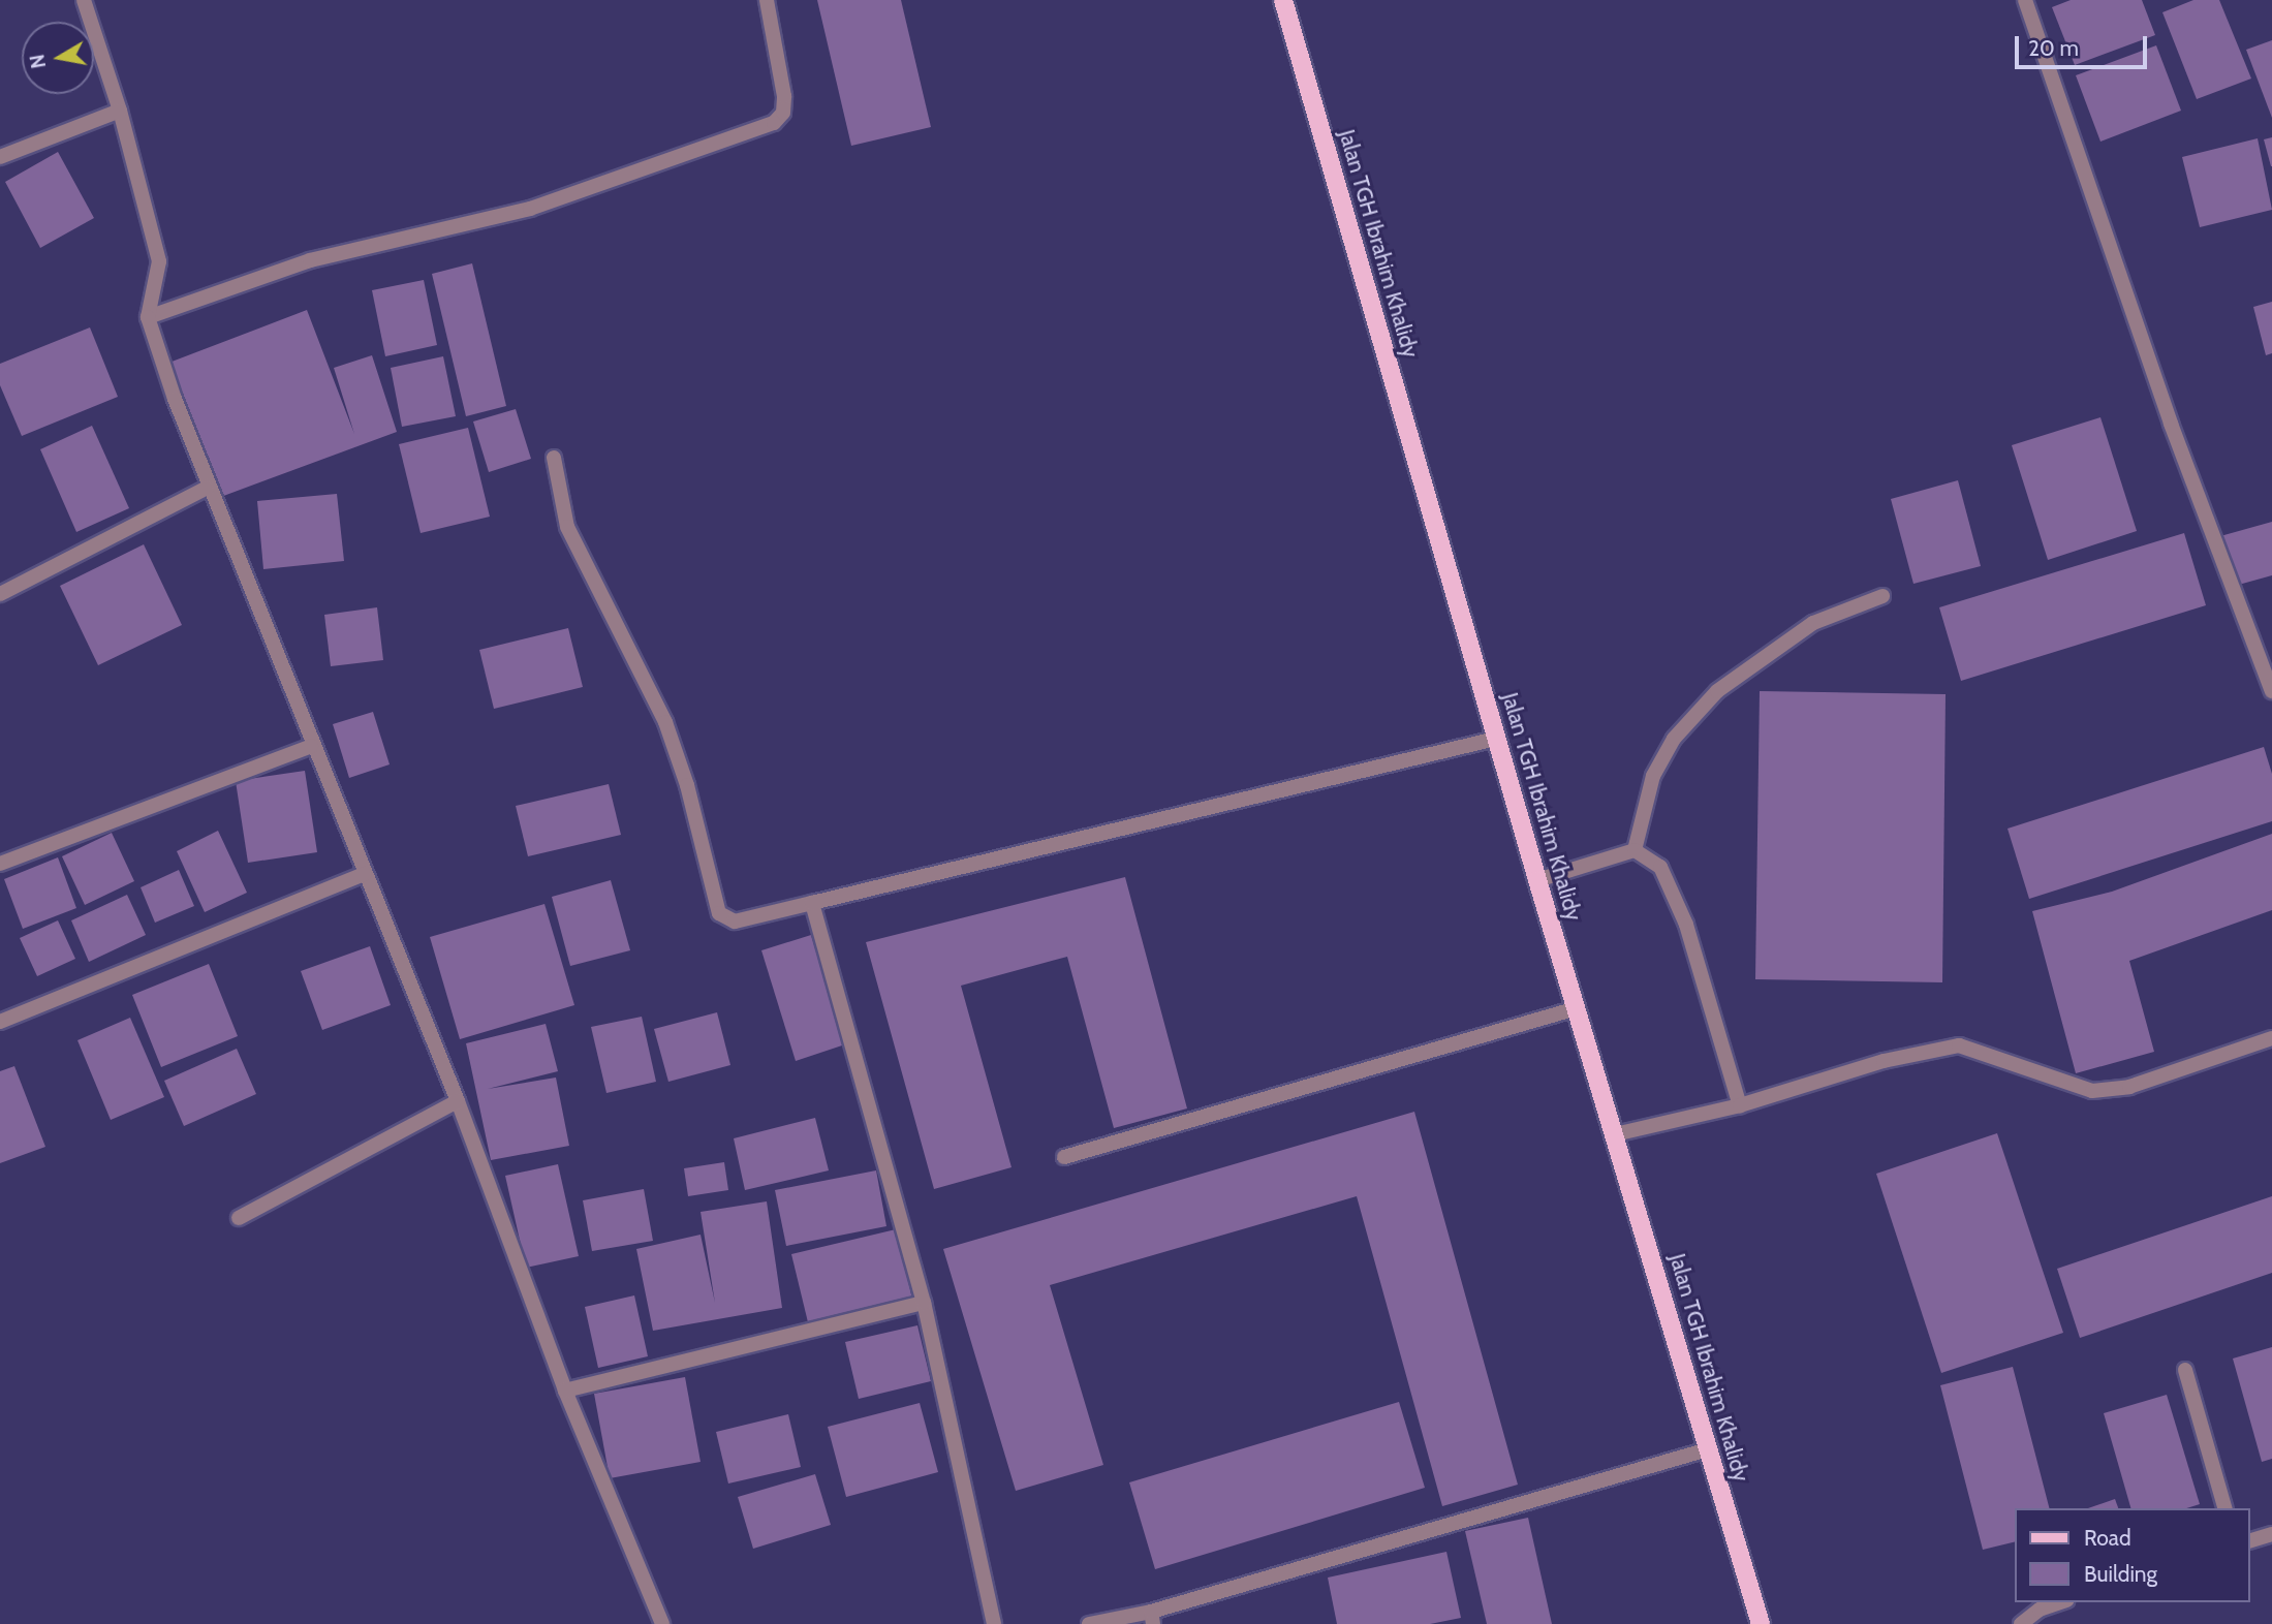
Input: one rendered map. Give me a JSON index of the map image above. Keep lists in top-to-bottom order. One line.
{"streets":{"main road":["Jalan TGH Ibrahim Khalidy"]},"legend":["Road","Building"],"scale_bar":"20 m","north":"left"}
